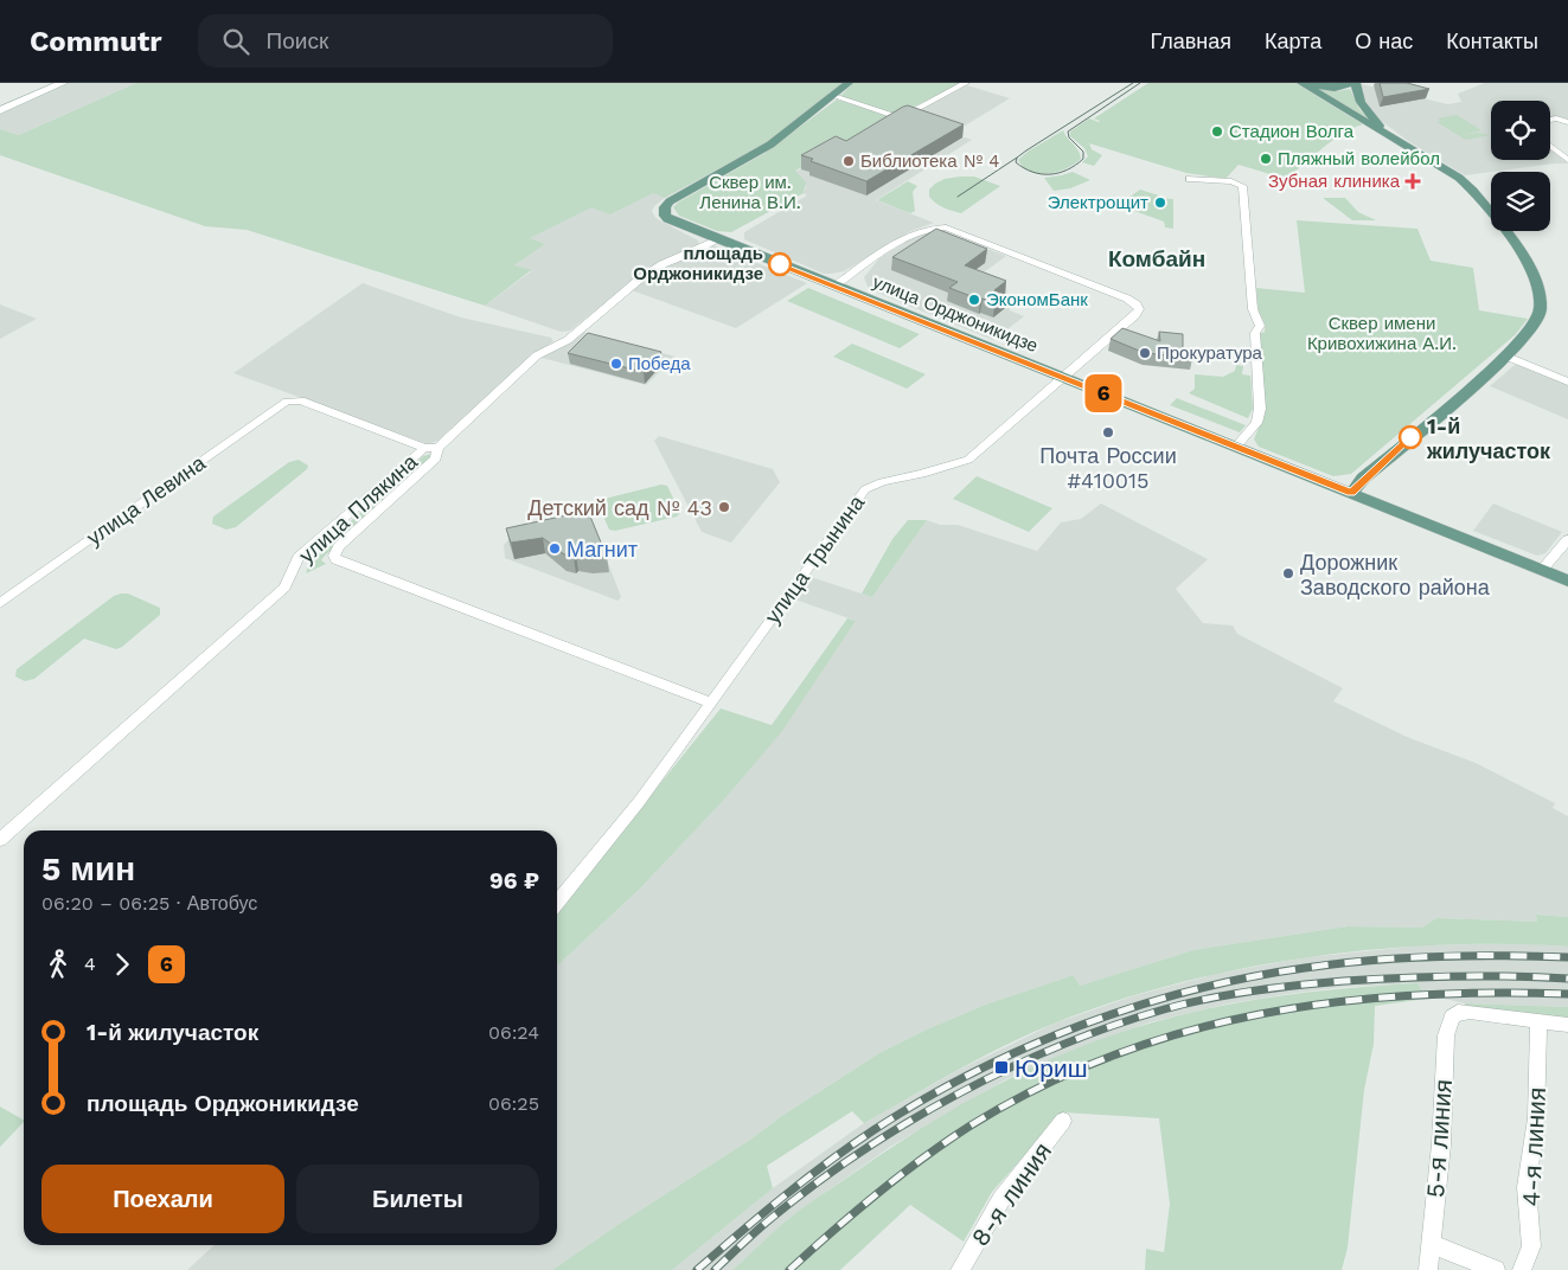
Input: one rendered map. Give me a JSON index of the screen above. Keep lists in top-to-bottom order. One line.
{"streets":{"main road":["улица Орджоникидзе"],"street":["улица Левина","улица Плякина","улица Трынина","5-я линия","4-я линия","8-я линия"]},"crossings":[["улица Орджоникидзе","улица Плякина"],["улица Орджоникидзе","улица Трынина"],["улица Левина","улица Плякина"],["5-я линия","4-я линия"]],"districts":["Комбайн"],"parks":["Сквер им. Ленина В.И.","Сквер имени Кривохижина А.И."],"places":{"other":["Стадион Волга","Пляжный волейбол","Библиотека № 4","Электрощит","площадь Орджоникидзе","ЭкономБанк","Прокуратура","Победа","Почта России #410015","1-й жилучасток","Детский сад № 43","Магнит","Дорожник Заводского района"],"health":["Зубная клиника"],"transit":["Юриш"]},"lines":["bus line 6"],"page":{"header":"Commutr","search":"Поиск","nav":["Главная","Карта","О нас","Контакты"],"on_map":"6","heading":["5 мин","06:20 – 06:25 · Автобус","96 ₽"],"legs":["4","6"],"list":[{"name":"1-й жилучасток","value":"06:24"},{"name":"площадь Орджоникидзе","value":"06:25"}],"buttons":["Поехали","Билеты"]}}
